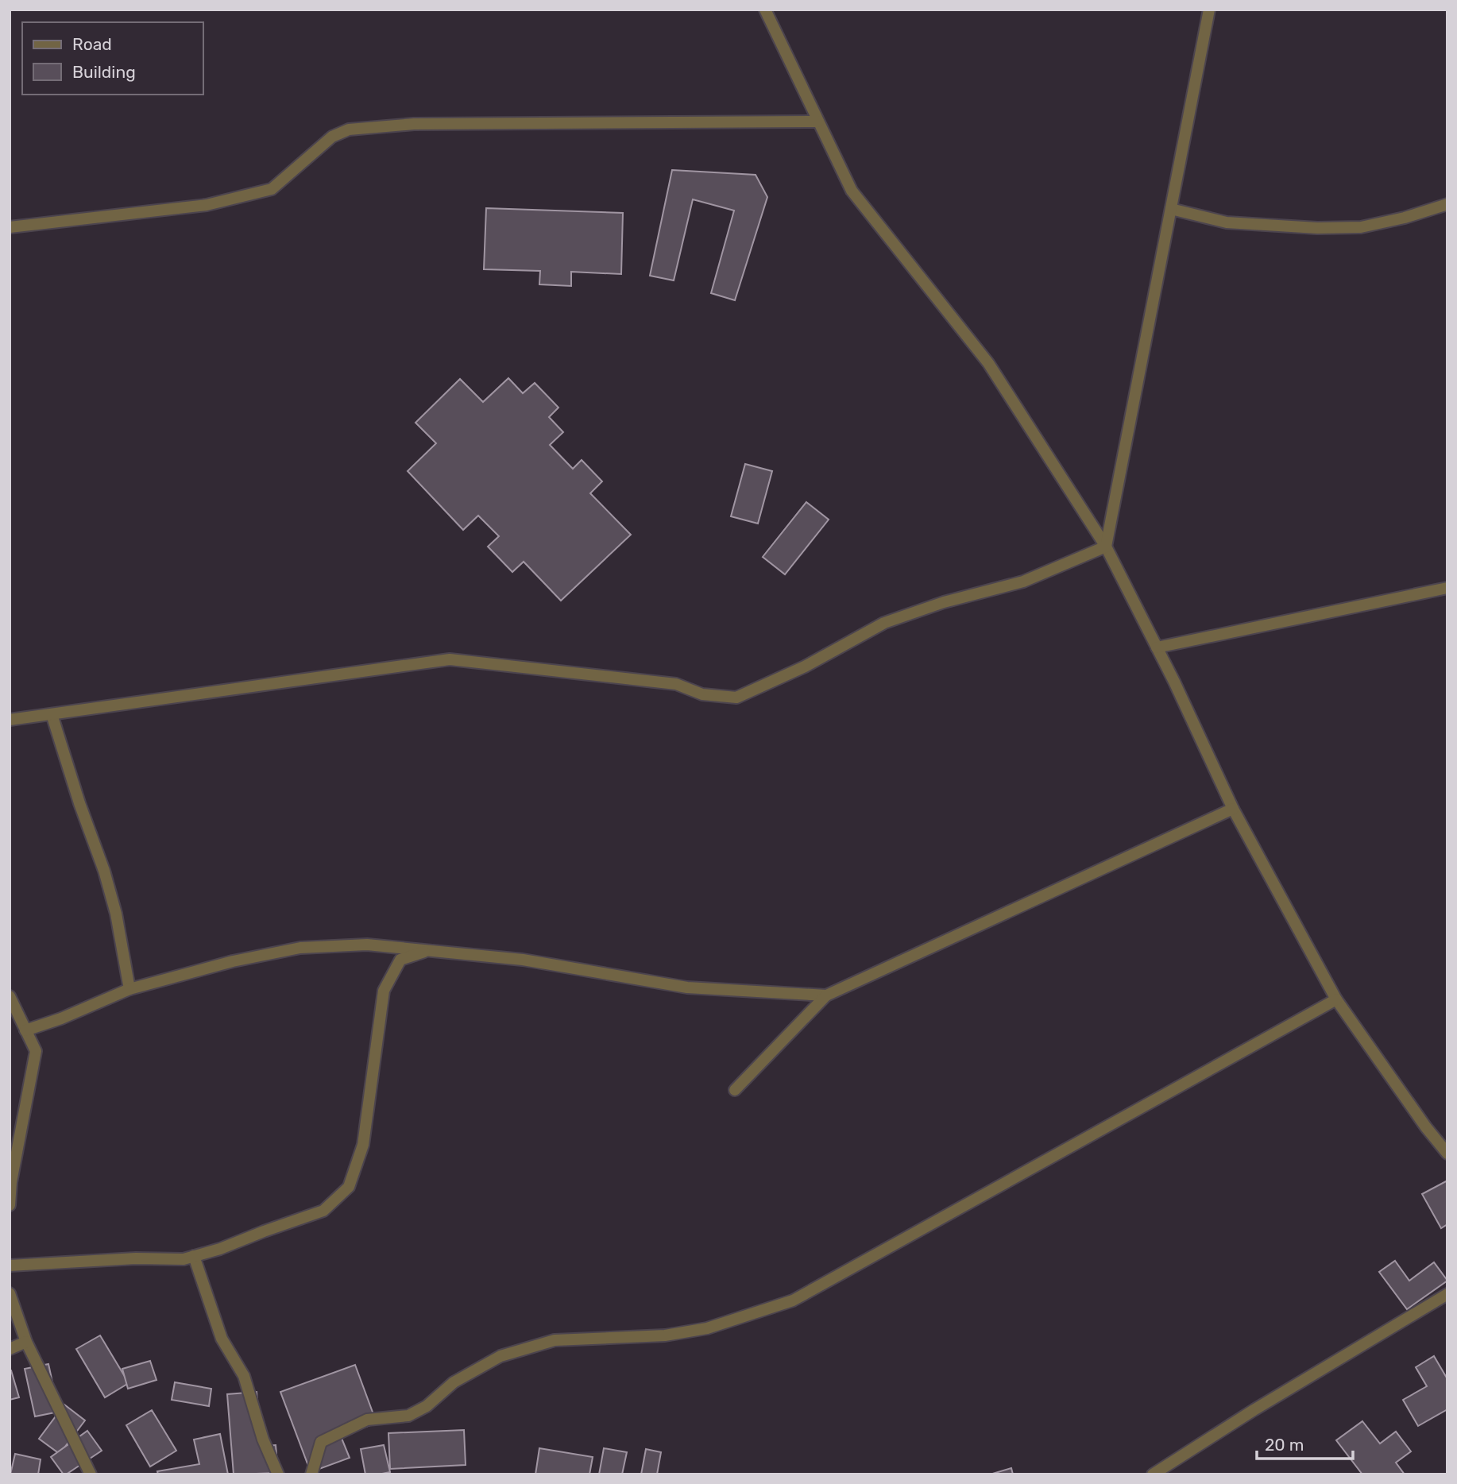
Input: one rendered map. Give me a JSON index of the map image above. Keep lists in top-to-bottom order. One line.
{"legend":["Road","Building"],"scale_bar":"20 m"}
